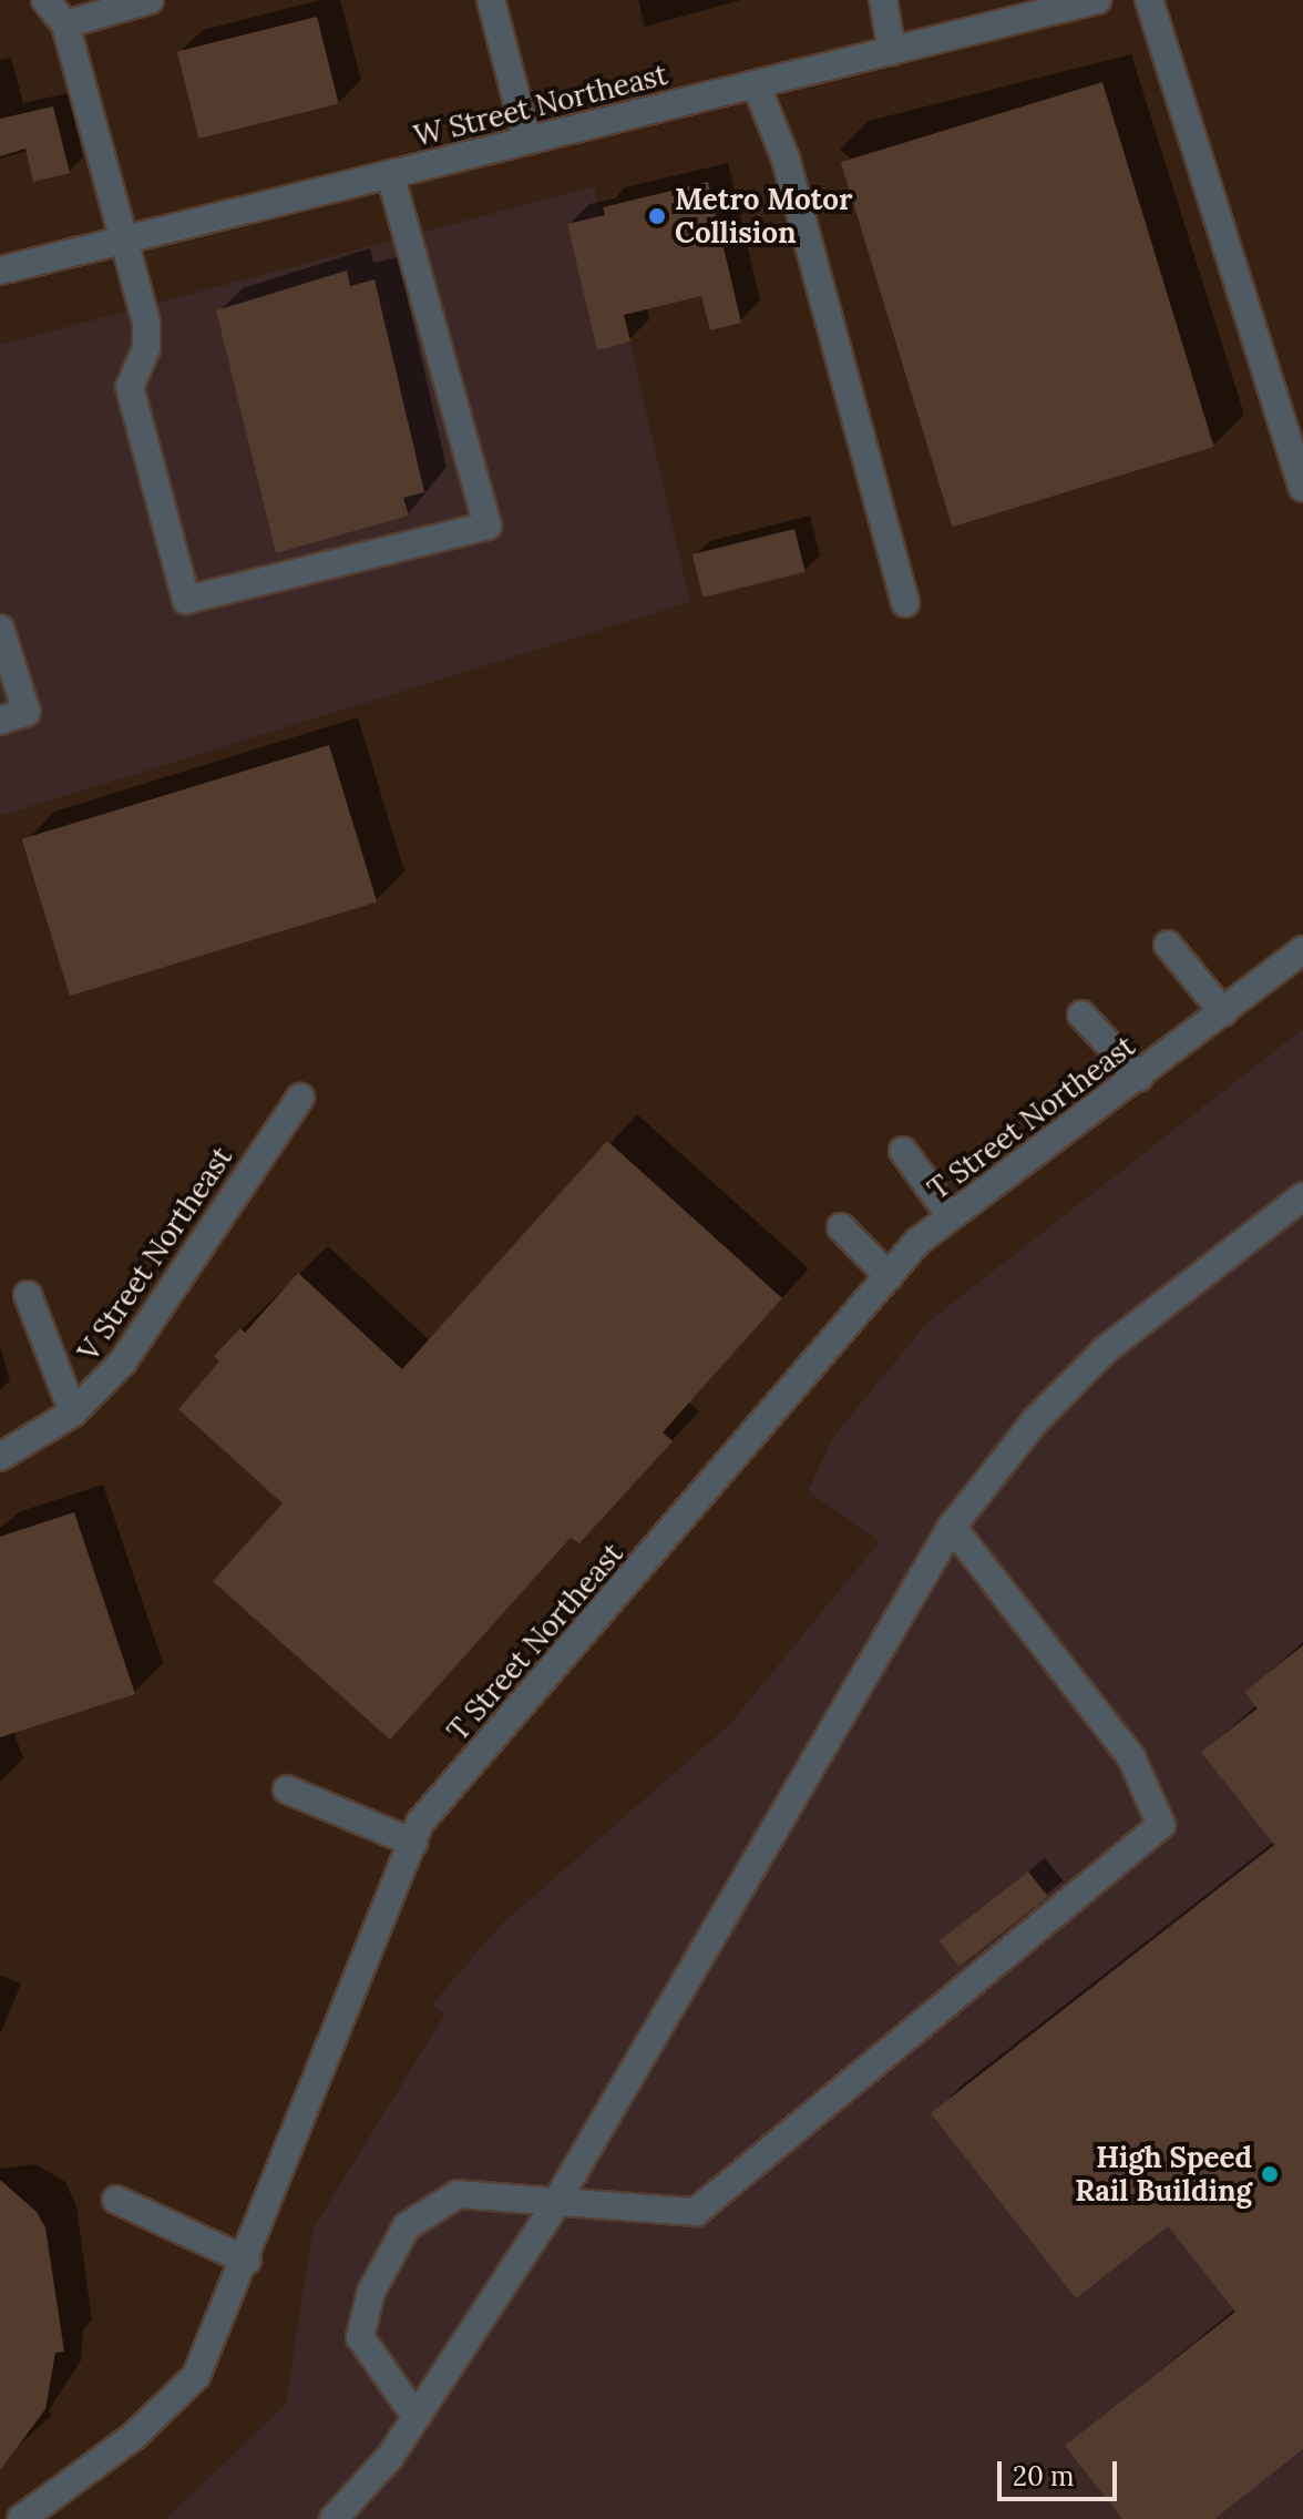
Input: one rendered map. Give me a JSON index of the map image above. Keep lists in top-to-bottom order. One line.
{"streets":{"street":["W Street Northeast","T Street Northeast","V Street Northeast"]},"places":["Metro Motor Collision","High Speed Rail Building"],"scale_bar":"20 m"}
